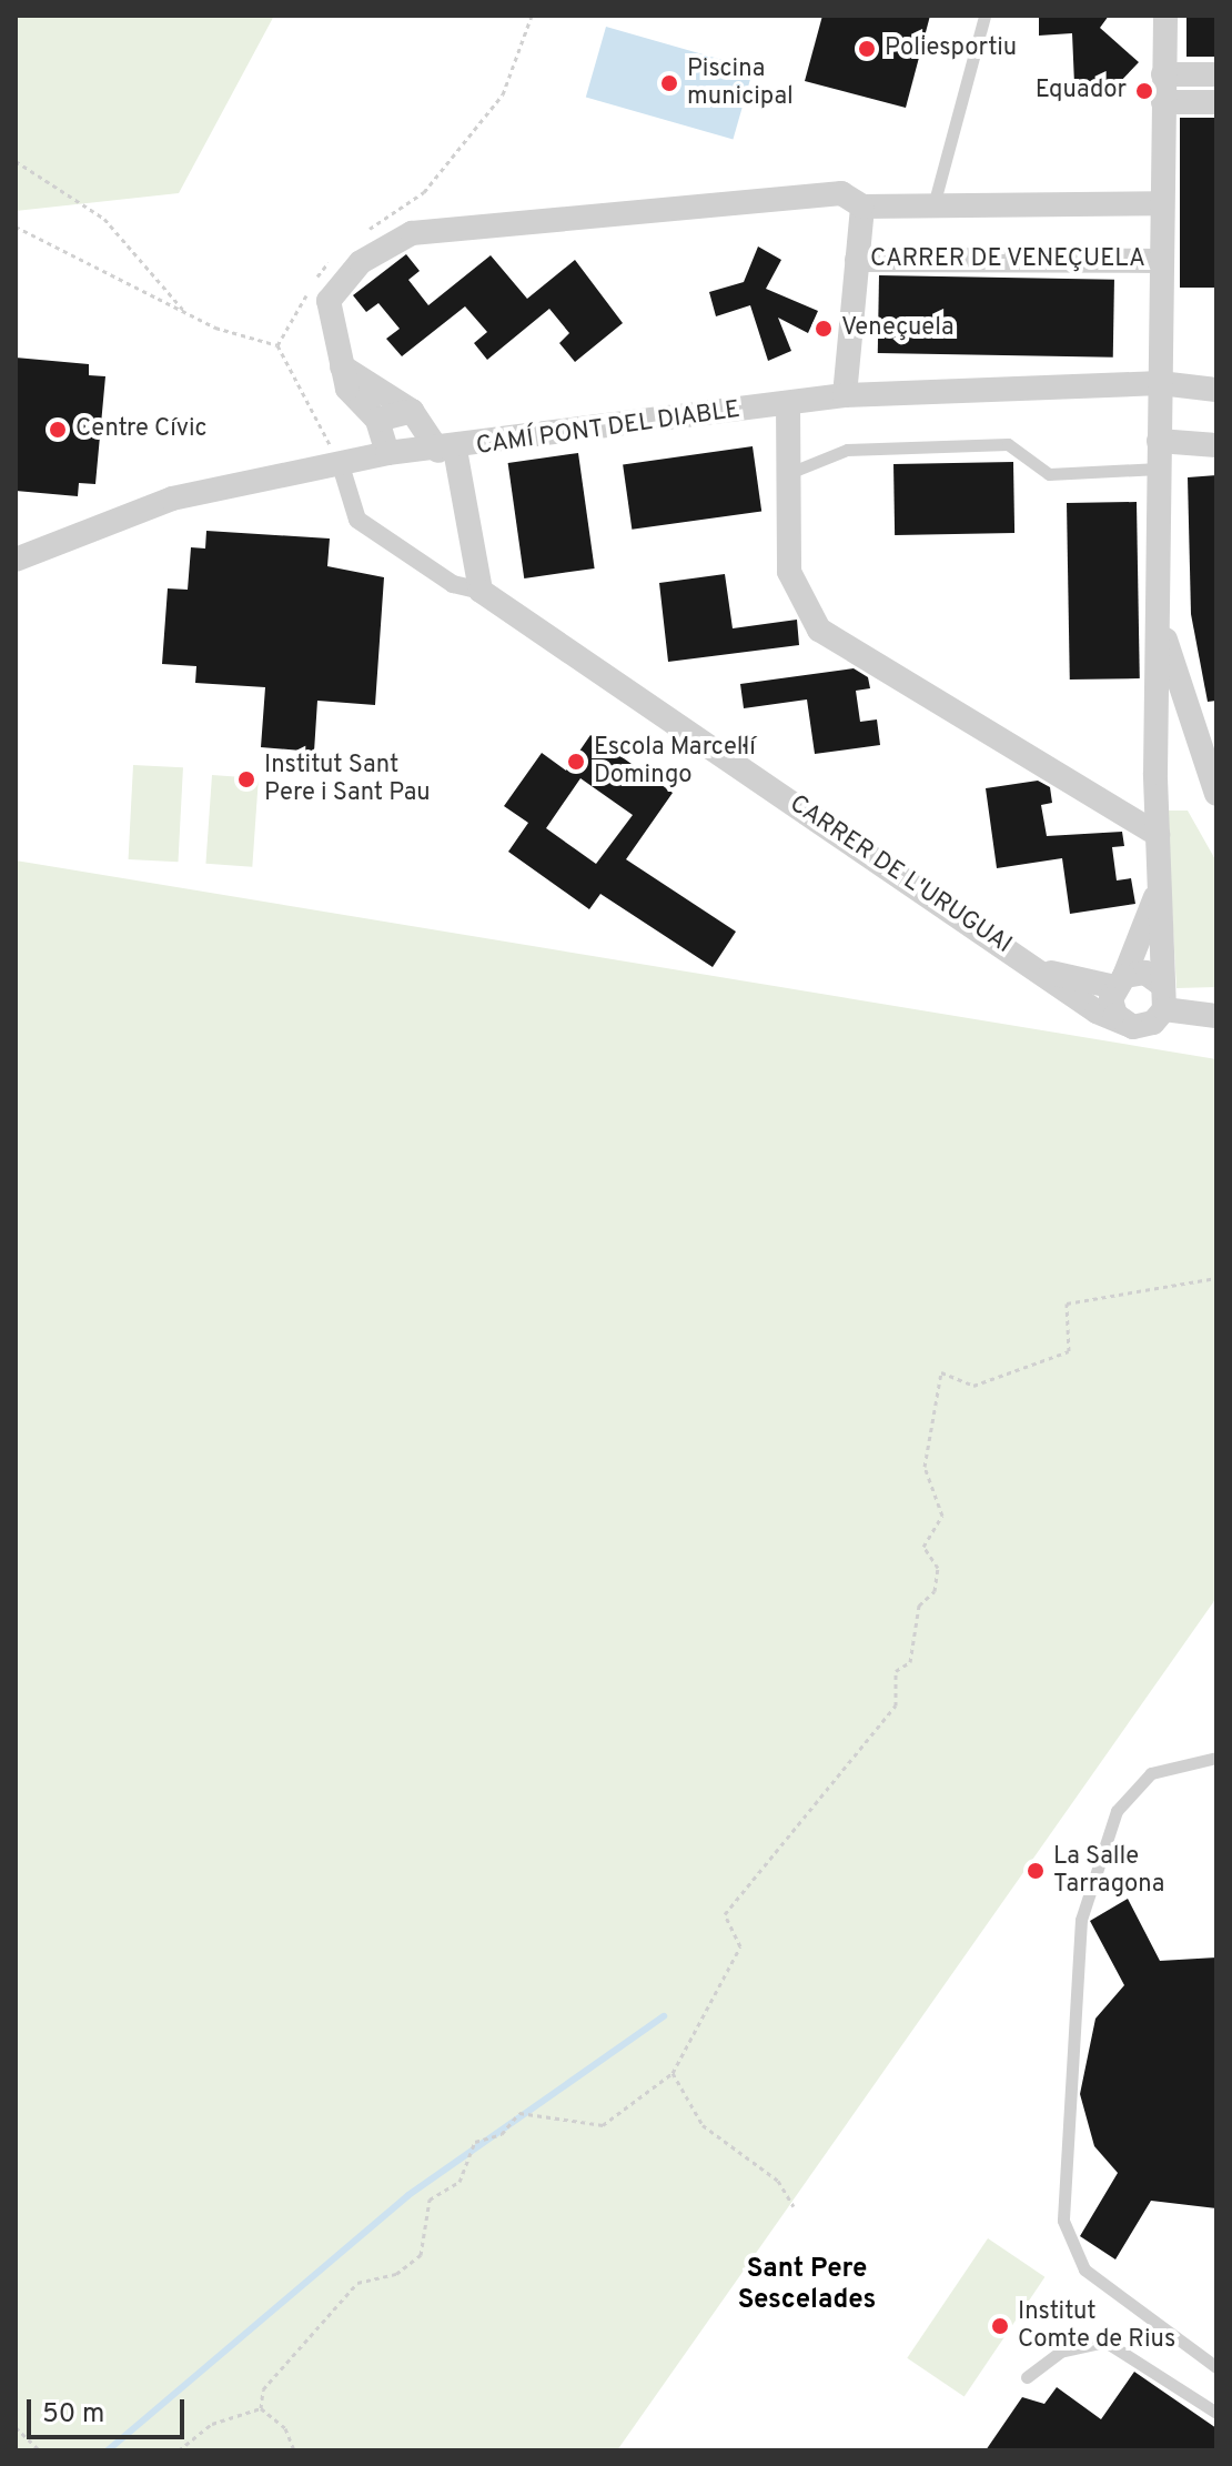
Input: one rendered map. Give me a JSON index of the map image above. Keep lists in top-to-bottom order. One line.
{"streets":{"street":["CARRER DE VENEÇUELA","CAMÍ PONT DEL DIABLE","CARRER DE L'URUGUAI"]},"crossings":[["CARRER DE VENEÇUELA","CAMÍ PONT DEL DIABLE"],["CARRER DE VENEÇUELA","CARRER DE L'URUGUAI"]],"districts":["Sant Pere Sescelades"],"places":["Poliesportiu","Piscina municipal","Equador","Veneçuela","Centre Cívic","Escola Marcel·lí Domingo","Institut Sant Pere i Sant Pau","La Salle Tarragona","Institut Comte de Rius"],"scale_bar":"50 m"}
